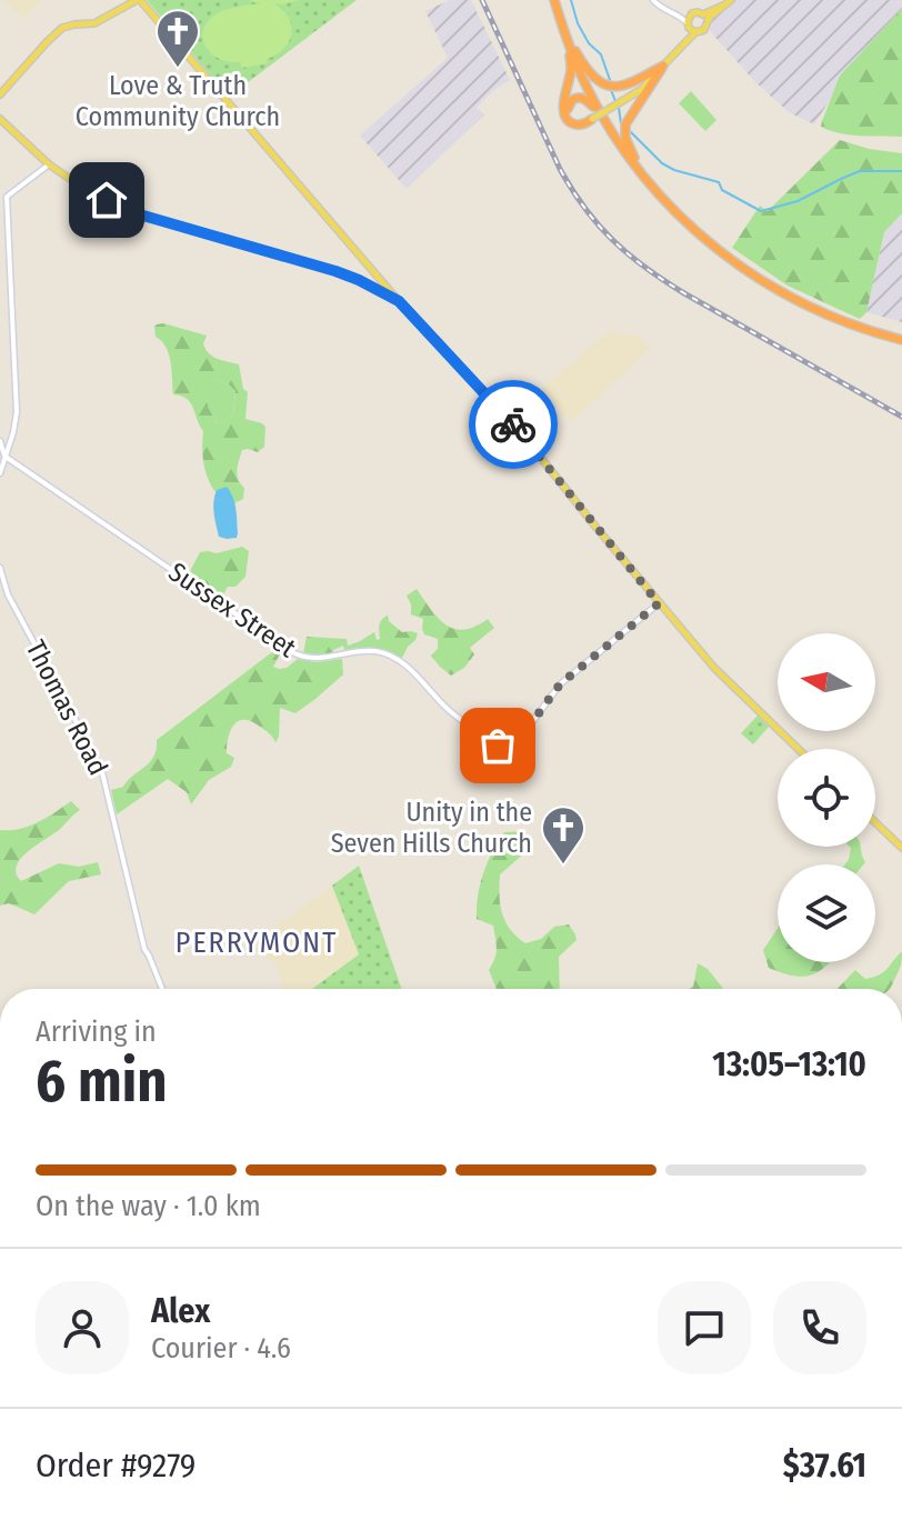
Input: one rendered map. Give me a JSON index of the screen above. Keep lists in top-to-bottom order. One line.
{"streets":{"street":["Sussex Street","Thomas Road"]},"districts":["PERRYMONT"],"places":{"church":["Love & Truth Community Church","Unity in the Seven Hills Church"]},"north":"left","page":{"heading":["6 min","Arriving in","13:05–13:10"],"panel":["Alex","Courier · 4.6","Order #9279","$37.61"],"bar":"On the way · 1.0 km"}}
